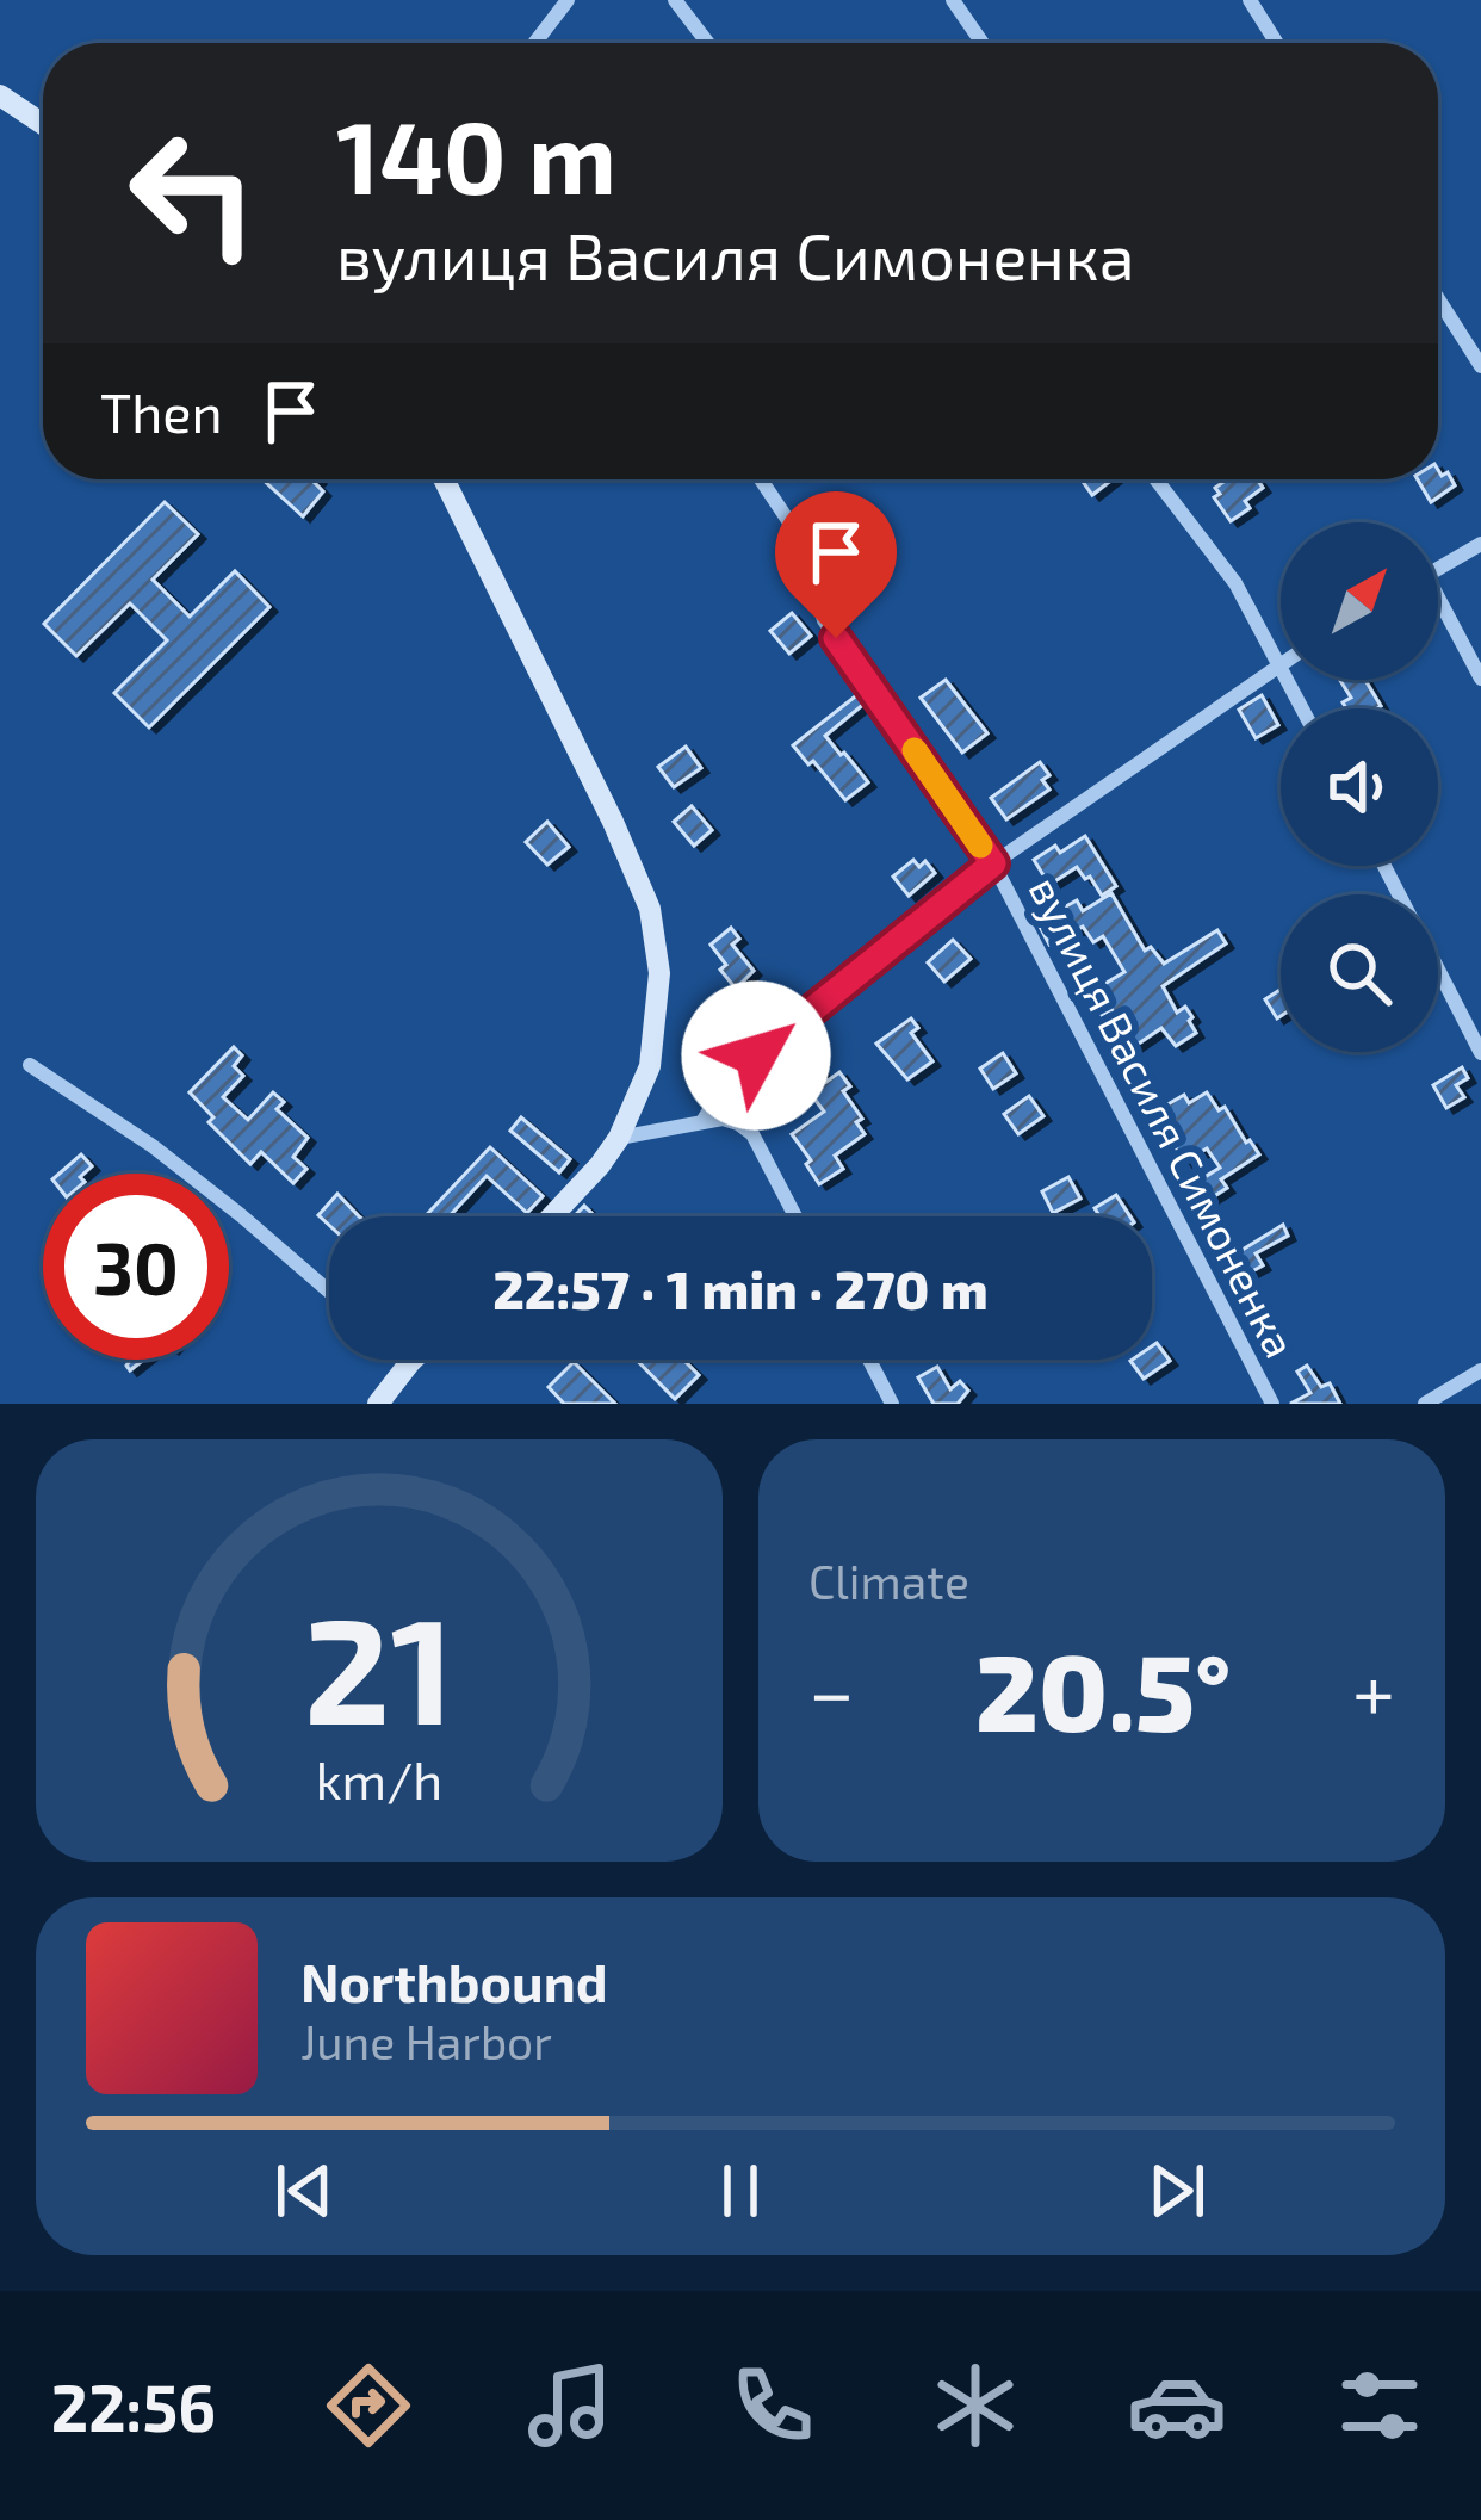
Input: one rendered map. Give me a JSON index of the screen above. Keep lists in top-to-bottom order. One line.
{"streets":{"street":["вулиця Василя Симоненка"]},"north":"top right","page":{"turn":["140 m","вулиця Василя Симоненка"],"then":"Then","limit":"30","trip":"22:57 · 1 min · 270 m","tile":"Climate","heat":["−","20.5°","+"],"song":["Northbound","June Harbor"],"tabs":"22:56","gauge":["21","km/h"]}}
